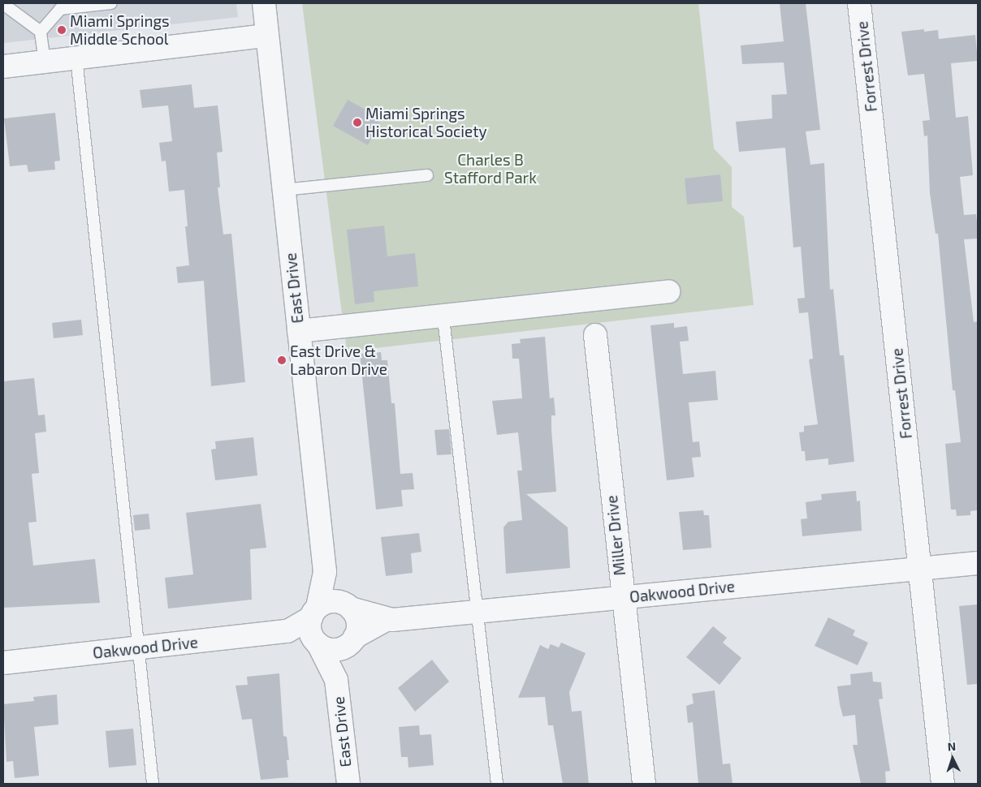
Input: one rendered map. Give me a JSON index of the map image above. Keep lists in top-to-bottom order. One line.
{"streets":{"street":["Forrest Drive","East Drive","Miller Drive","Oakwood Drive"]},"crossings":[["Forrest Drive","Oakwood Drive"],["East Drive","Oakwood Drive"],["Miller Drive","Oakwood Drive"]],"parks":["Charles B Stafford Park"],"places":["Miami Springs Middle School","Miami Springs Historical Society","East Drive & Labaron Drive"],"north":"top"}
